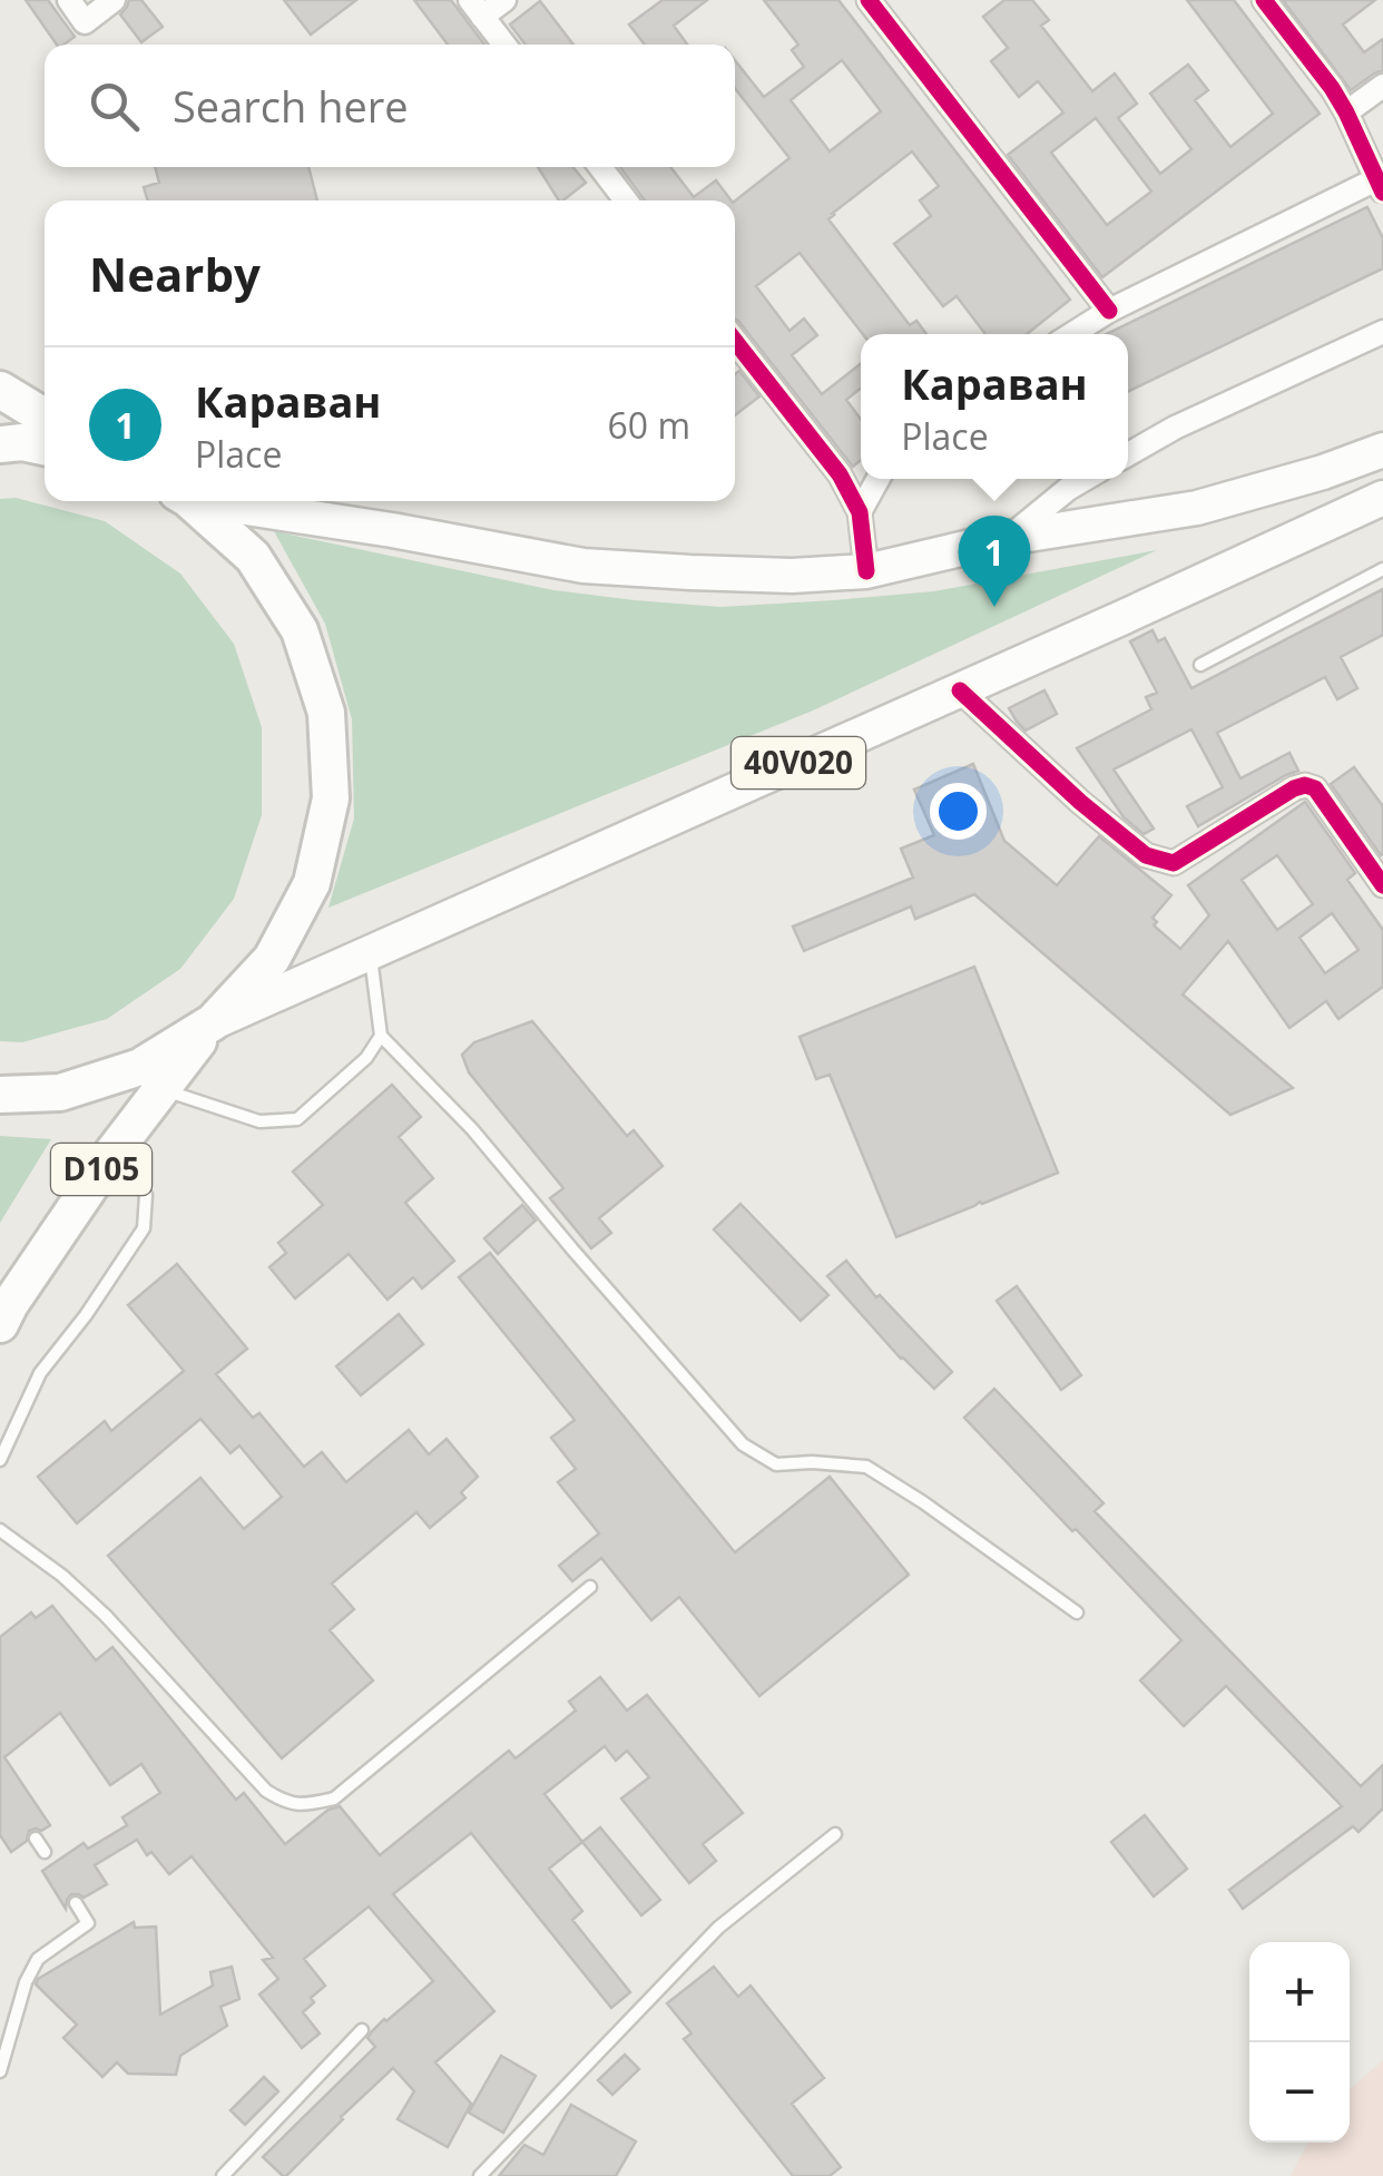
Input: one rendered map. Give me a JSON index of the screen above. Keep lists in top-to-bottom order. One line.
{"streets":{"highway":["D105"],"main road":["40V020"]},"crossings":[["40V020","D105"]],"page":{"search":"Search here","heading":"Nearby","popup":["Караван","Place"],"list":[{"mark":"1","name":"Караван","note":"Place","value":"60 m"}],"pins":"1","map_buttons":["+","−"]}}
